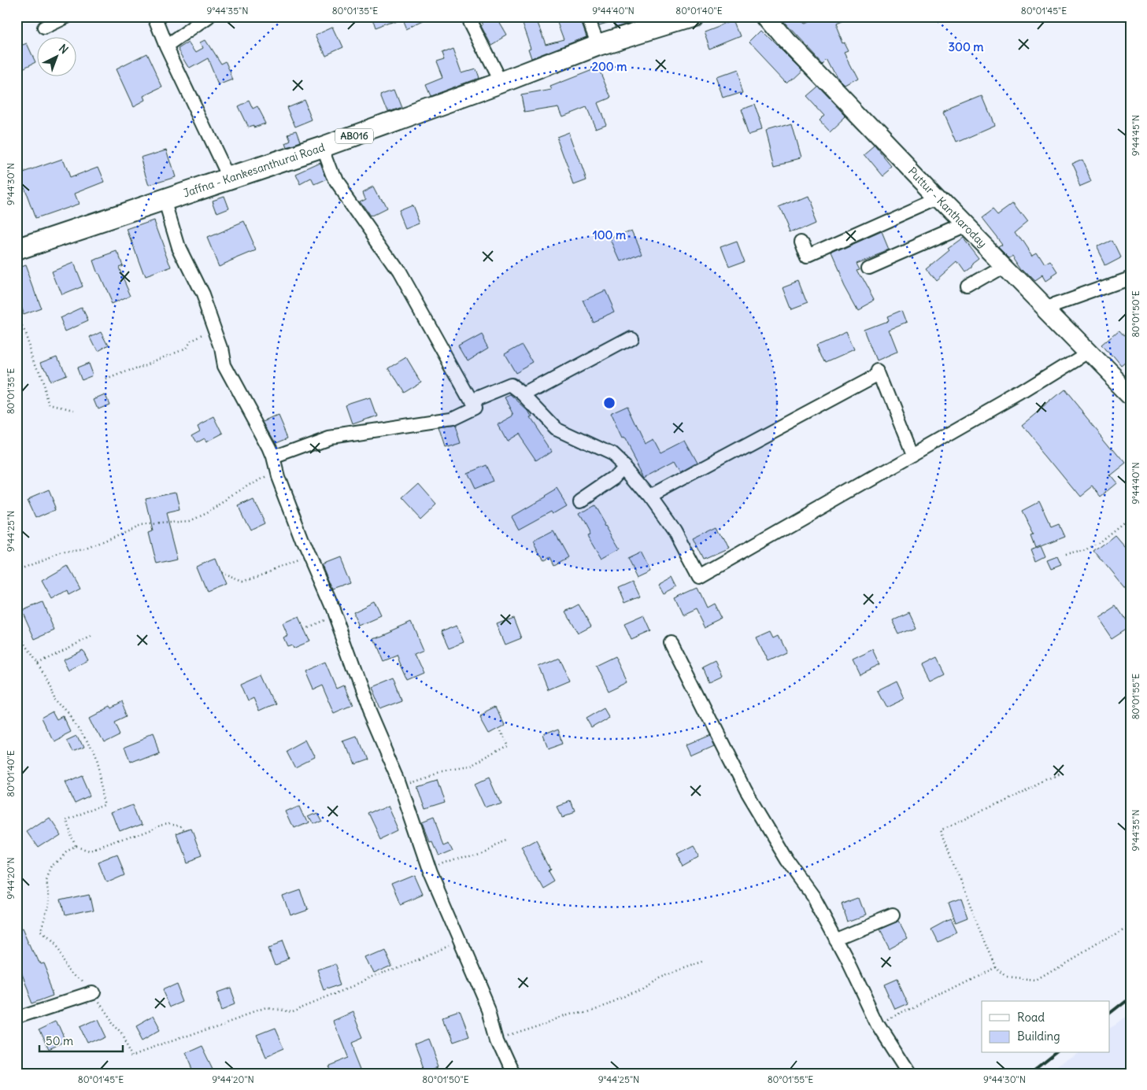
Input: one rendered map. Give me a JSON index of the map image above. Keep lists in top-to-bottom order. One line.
{"streets":{"main road":["AB016","Jaffna - Kankesanthurai Road","Puttur - Kantharoday"]},"legend":["Road","Building"],"scale_bar":"50 m","north":"top right","coordinates":["9°44'35\"N","80°01'35\"E","9°44'40\"N","80°01'40\"E","80°01'45\"E","9°44'45\"N","9°44'30\"N","80°01'50\"E","9°44'25\"N","80°01'55\"E","9°44'20\"N"],"rings":["300 m","200 m","100 m"]}
